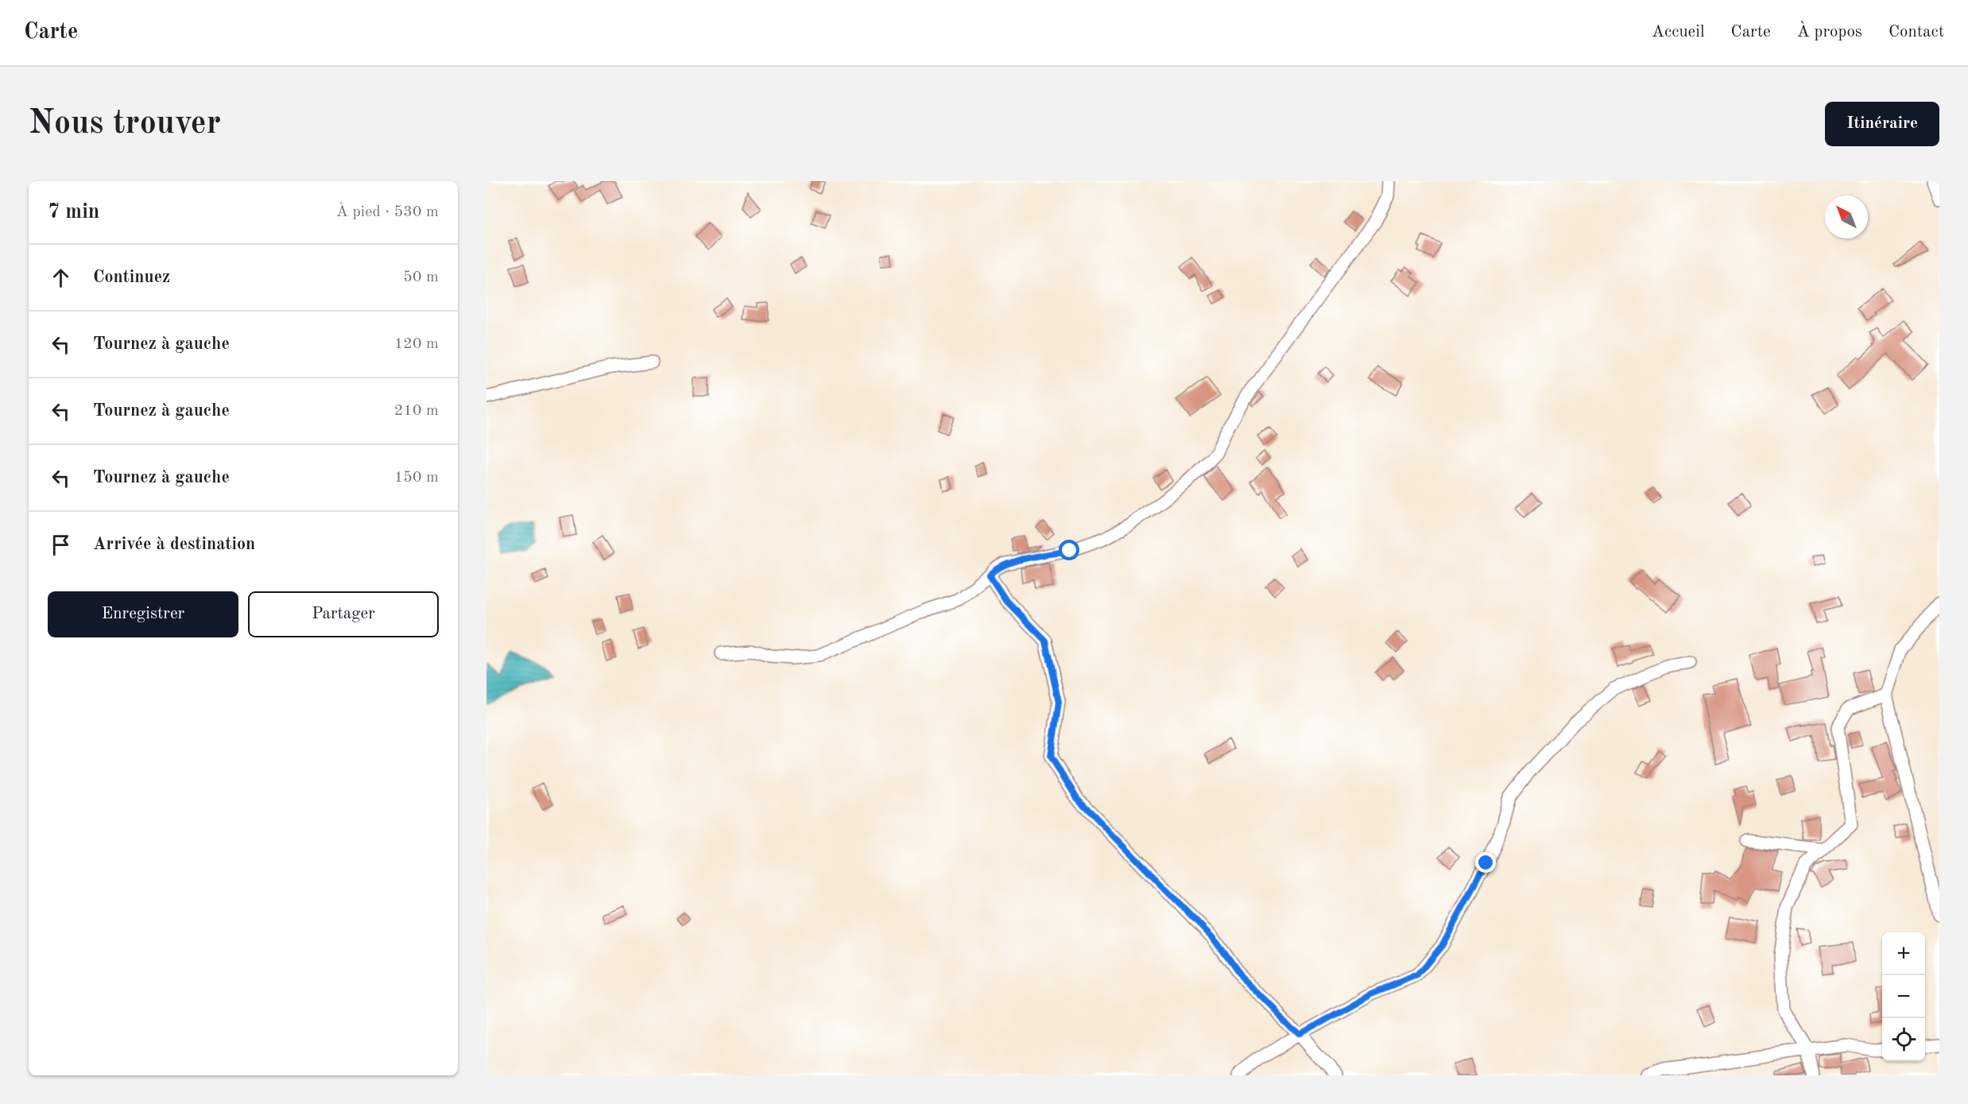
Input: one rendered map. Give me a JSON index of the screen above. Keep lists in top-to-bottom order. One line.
{"north":"top left","page":{"header":"Carte","nav":["Accueil","Carte","À propos","Contact"],"buttons":["Itinéraire",["Enregistrer","Partager"]],"title":"Nous trouver","heading":["7 min","À pied · 530 m"],"list":[["Continuez","50 m"],["Tournez à gauche","120 m"],["Tournez à gauche","210 m"],["Tournez à gauche","150 m"],"Arrivée à destination"],"map_buttons":["+","−"]}}
